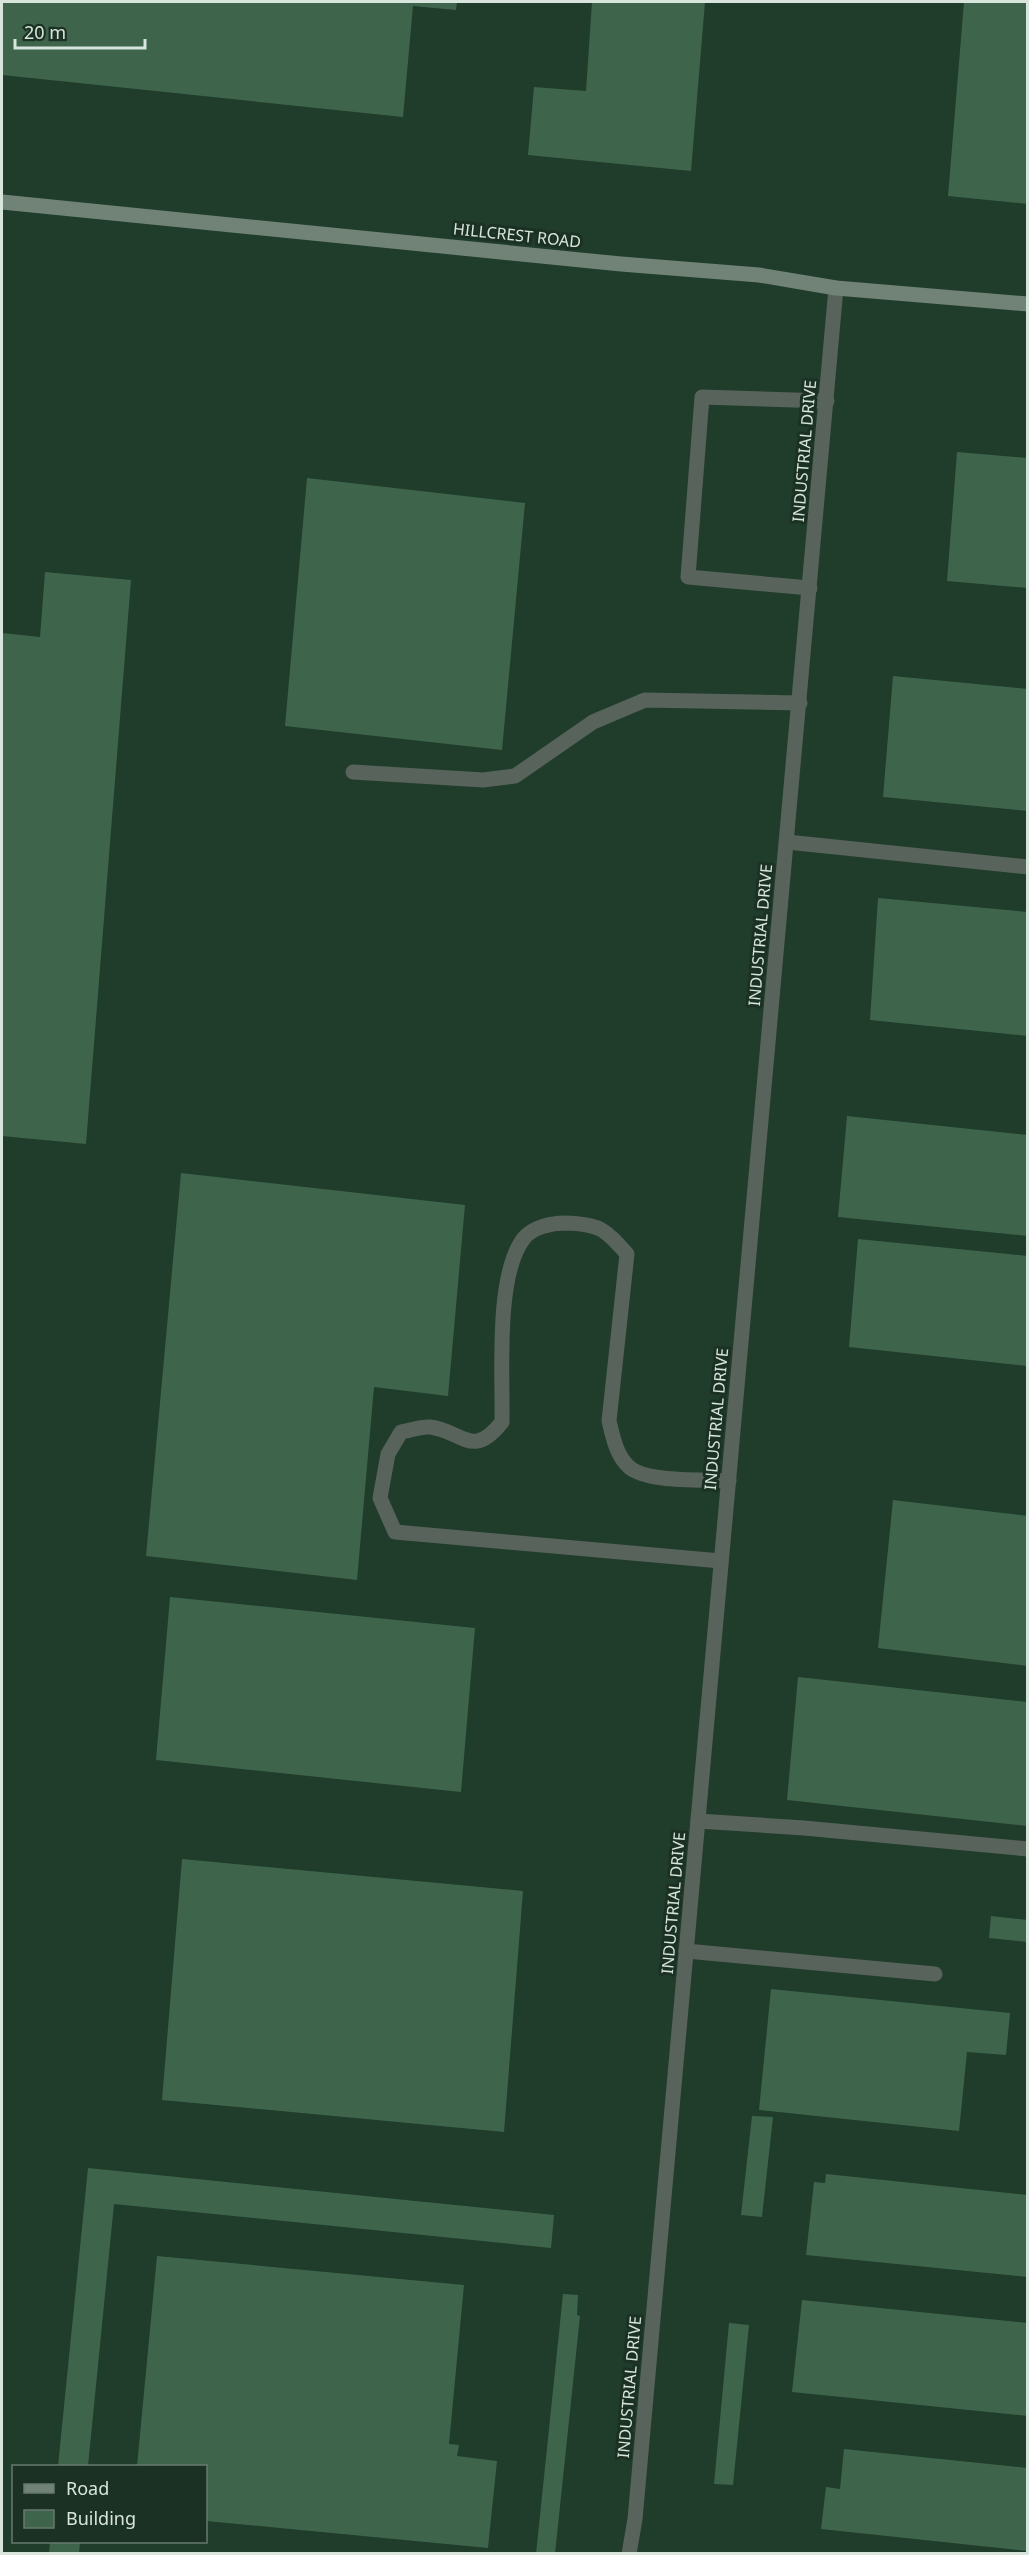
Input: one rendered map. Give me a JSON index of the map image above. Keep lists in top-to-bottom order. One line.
{"streets":{"street":["HILLCREST ROAD","INDUSTRIAL DRIVE"]},"crossings":[["HILLCREST ROAD","INDUSTRIAL DRIVE"]],"legend":["Road","Building"],"scale_bar":"20 m"}
